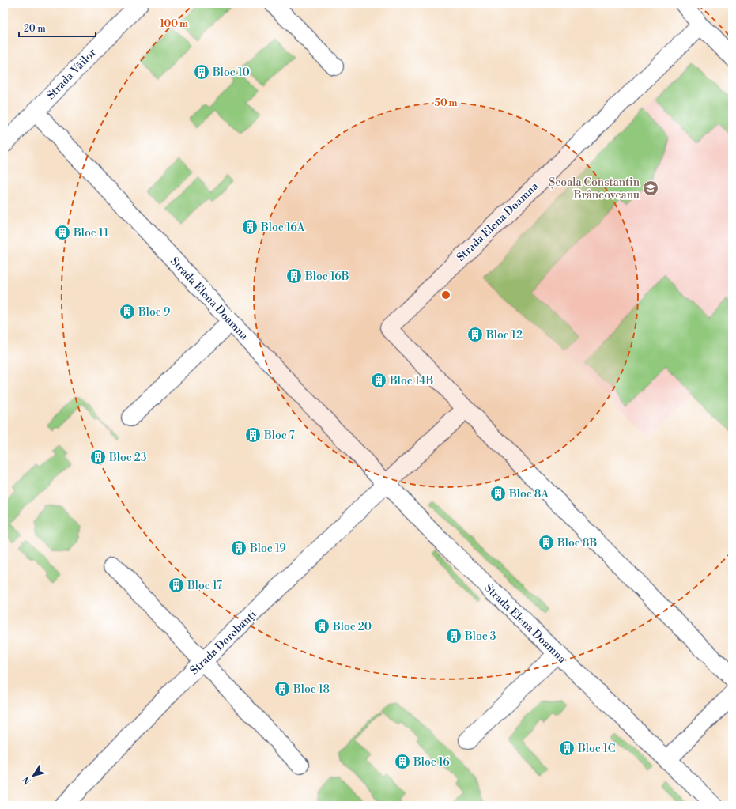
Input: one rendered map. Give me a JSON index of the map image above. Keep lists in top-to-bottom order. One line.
{"streets":{"street":["Strada Văilor","Strada Elena Doamna","Strada Dorobanți"]},"crossings":[["Strada Văilor","Strada Elena Doamna"],["Strada Elena Doamna","Strada Dorobanți"]],"places":{"building":["Bloc 10","Bloc 16A","Bloc 11","Bloc 16B","Bloc 9","Bloc 12","Bloc 14B","Bloc 7","Bloc 23","Bloc 8A","Bloc 8B","Bloc 19","Bloc 17","Bloc 20","Bloc 3","Bloc 18","Bloc 1C","Bloc 16"],"school or university":["Școala Constantin Brâncoveanu"]},"scale_bar":"20 m","north":"bottom left","rings":["100 m","50 m"]}
